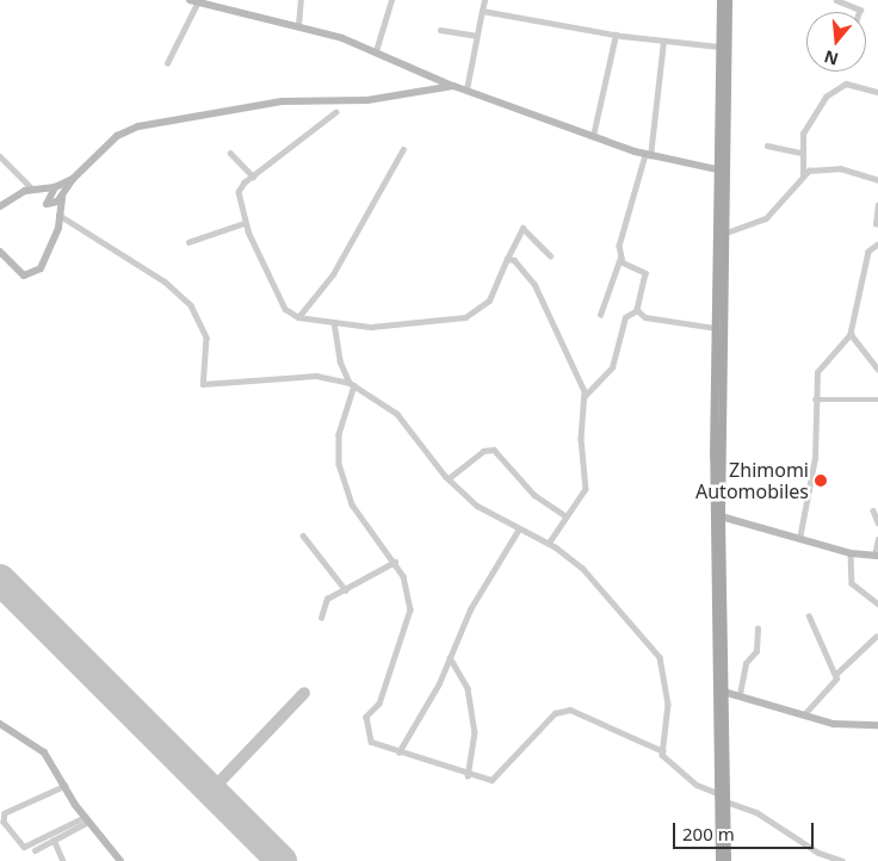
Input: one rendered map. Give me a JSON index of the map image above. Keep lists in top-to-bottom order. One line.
{"places":["Zhimomi Automobiles"],"scale_bar":"200 m","north":"bottom"}
